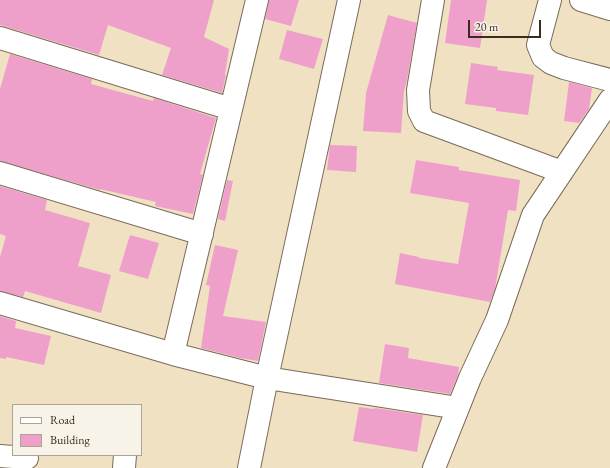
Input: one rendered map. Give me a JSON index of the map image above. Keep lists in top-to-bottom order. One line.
{"legend":["Road","Building"],"scale_bar":"20 m"}
